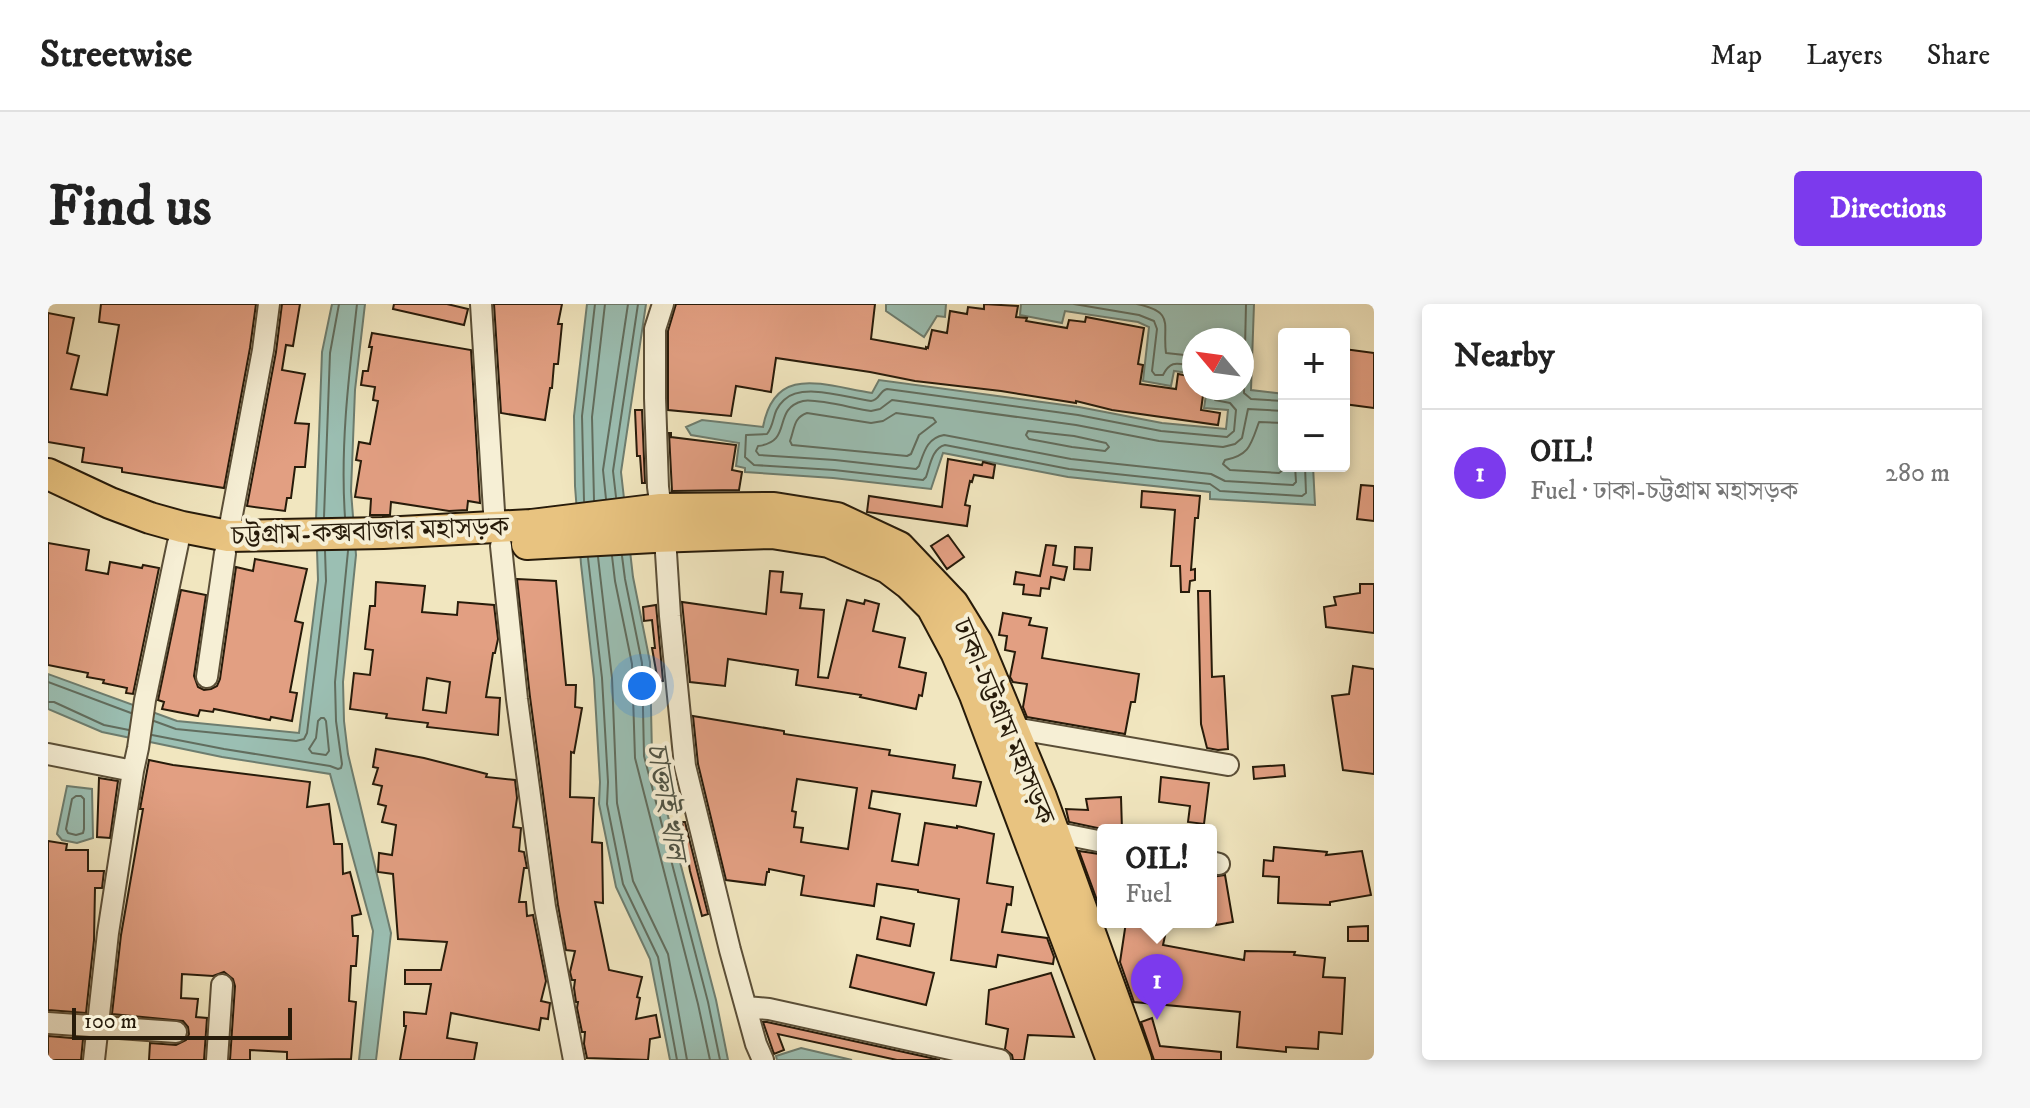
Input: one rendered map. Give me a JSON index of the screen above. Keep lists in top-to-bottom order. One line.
{"streets":{"highway":["চট্টগ্রাম-কক্সবাজার মহাসড়ক","ঢাকা-চট্টগ্রাম মহাসড়ক"]},"crossings":[["চট্টগ্রাম-কক্সবাজার মহাসড়ক","ঢাকা-চট্টগ্রাম মহাসড়ক"]],"water":["চাক্তাই খাল"],"scale_bar":"100 m","north":"top left","page":{"header":"Streetwise","nav":["Map","Layers","Share"],"buttons":"Directions","title":"Find us","heading":"Nearby","map_buttons":["+","−"],"list":[{"mark":"1","name":"OIL!","note":"Fuel · ঢাকা-চট্টগ্রাম মহাসড়ক","value":"280 m"}],"popup":["OIL!","Fuel"],"pins":"1","scale":"100 m"}}
